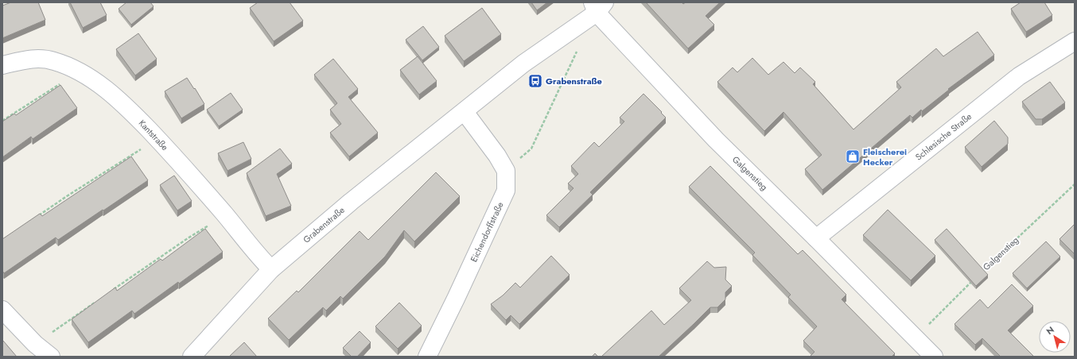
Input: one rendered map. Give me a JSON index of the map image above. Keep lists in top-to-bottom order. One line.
{"streets":{"street":["Kantstraße","Schlesische Straße","Galgenstieg","Grabenstraße","Eichendorffstraße"]},"crossings":[["Kantstraße","Grabenstraße"],["Schlesische Straße","Galgenstieg"],["Galgenstieg","Grabenstraße"]],"places":{"bus stop":["Grabenstraße"],"shop":["Fleischerei Hecker"]},"north":"top left"}
